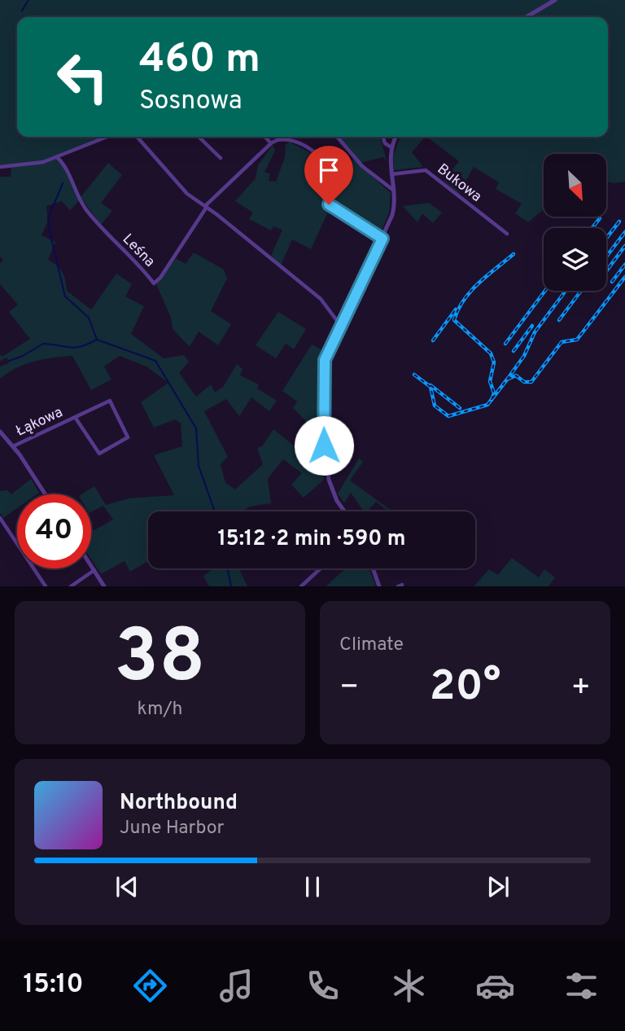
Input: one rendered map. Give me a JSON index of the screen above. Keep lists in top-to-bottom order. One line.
{"streets":{"street":["Bukowa","Leśna","Łąkowa"]},"north":"bottom right","page":{"turn":["460 m","Sosnowa"],"limit":"40","trip":"15:12 · 2 min · 590 m","tile":[["38","km/h"],"Climate"],"heat":["−","20°","+"],"song":["Northbound","June Harbor"],"tabs":"15:10"}}
